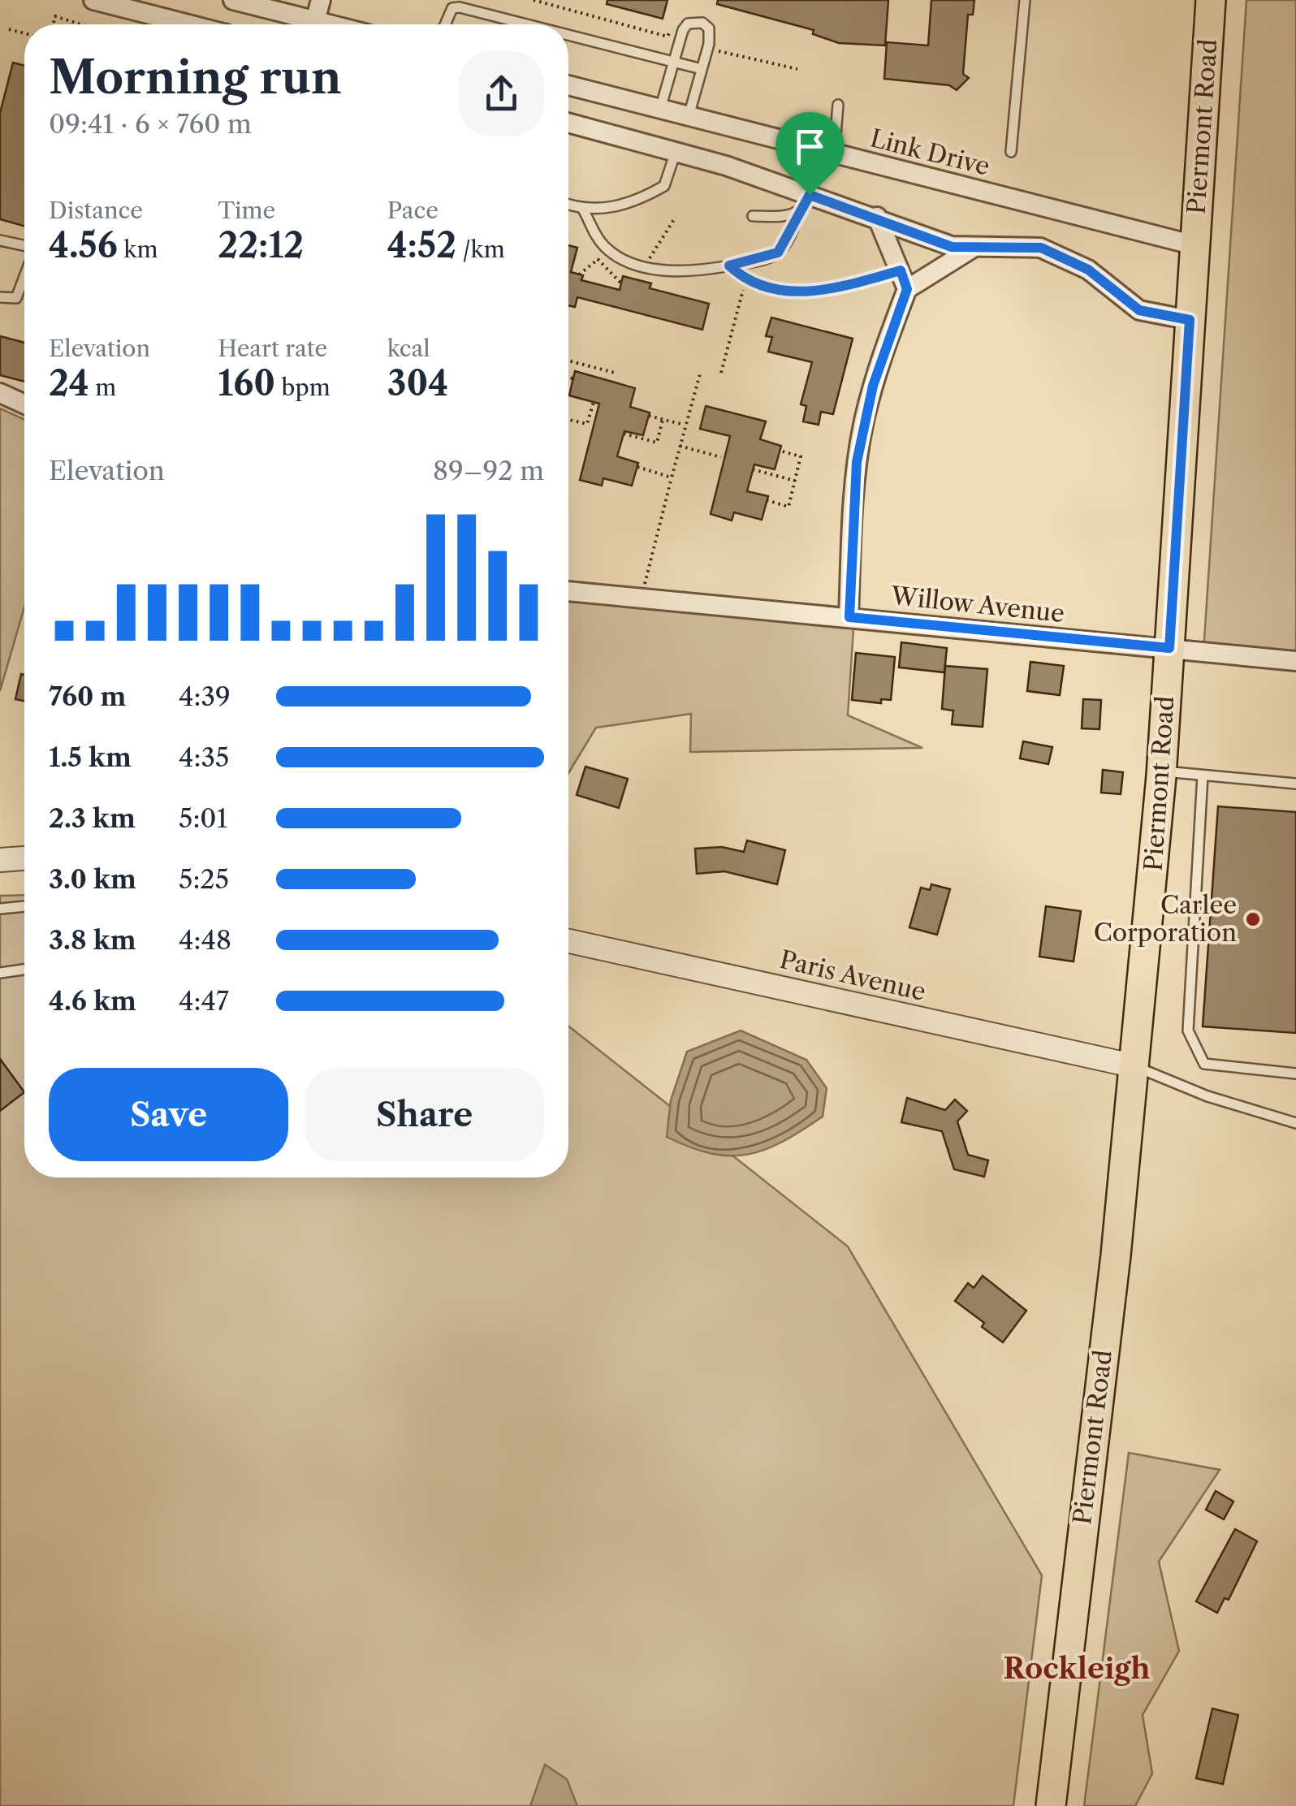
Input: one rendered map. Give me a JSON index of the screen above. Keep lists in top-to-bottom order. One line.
{"streets":{"main road":["Piermont Road"],"street":["Link Drive","Willow Avenue","Paris Avenue"]},"crossings":[["Piermont Road","Link Drive"],["Piermont Road","Willow Avenue"],["Piermont Road","Paris Avenue"]],"districts":["Rockleigh"],"places":["Carlee Corporation"],"page":{"heading":["Morning run","09:41 · 6 × 760 m"],"stats":[["Distance","4.56 km"],["Time","22:12"],["Pace","4:52 /km"],["Elevation","24 m"],["Heart rate","160 bpm"],["kcal","304"]],"chart":["Elevation","89–92 m"],"list":[{"name":"760 m","note":"4:39"},{"name":"1.5 km","note":"4:35"},{"name":"2.3 km","note":"5:01"},{"name":"3.0 km","note":"5:25"},{"name":"3.8 km","note":"4:48"},{"name":"4.6 km","note":"4:47"}],"buttons":["Save","Share"]}}
